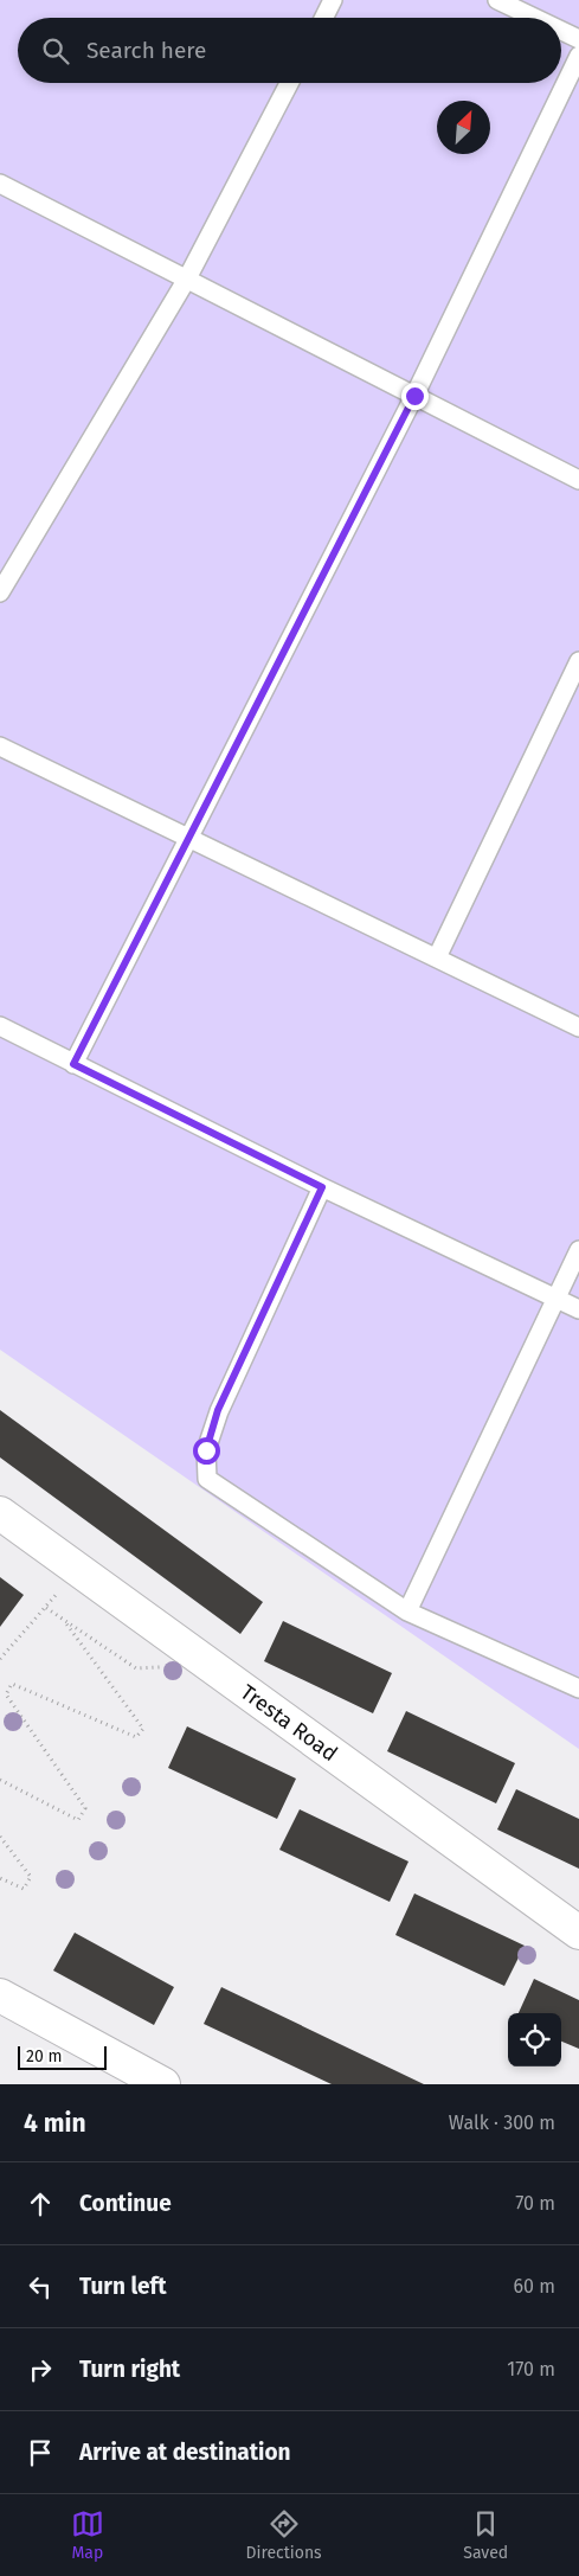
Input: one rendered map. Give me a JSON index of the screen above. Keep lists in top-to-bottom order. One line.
{"streets":{"street":["Tresta Road"]},"scale_bar":"20 m","north":"top right","page":{"search":"Search here","scale":"20 m","heading":["4 min","Walk · 300 m"],"list":[["Continue","70 m"],["Turn left","60 m"],["Turn right","170 m"],"Arrive at destination"],"nav":["Map","Directions","Saved"]}}
